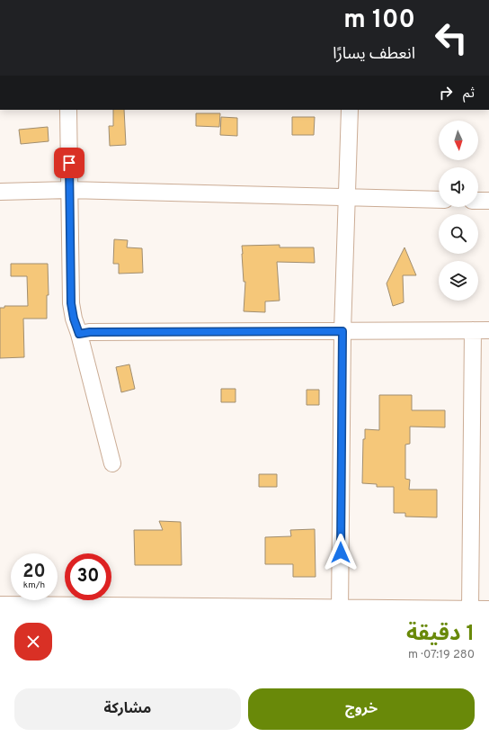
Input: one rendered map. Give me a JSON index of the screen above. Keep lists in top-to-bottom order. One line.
{"north":"bottom","page":{"turn":["100 m","انعطف يسارًا"],"then":"ثم","speed":"20 km/h","limit":"30","heading":["1 دقيقة","280 m · 07:19"],"buttons":["خروج","مشاركة"]}}
